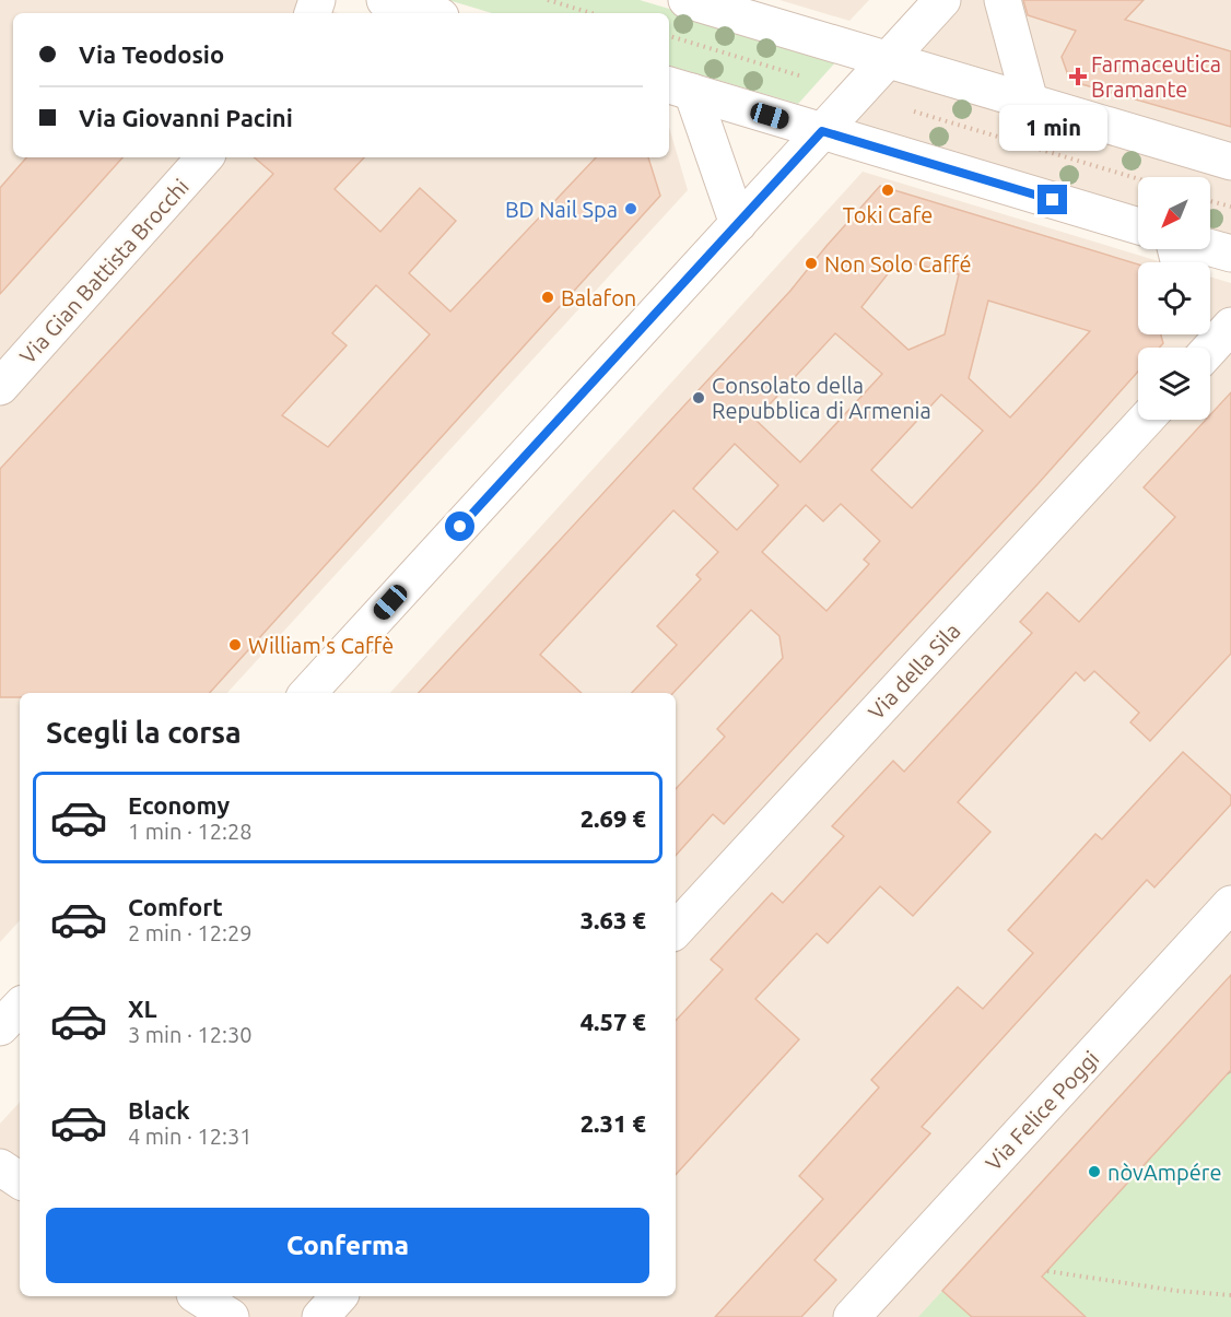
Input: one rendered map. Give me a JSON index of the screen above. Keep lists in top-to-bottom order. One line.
{"streets":{"street":["Via Gian Battista Brocchi","Via della Sila","Via Felice Poggi"]},"places":{"health":["Farmaceutica Bramante"],"other":["Toki Cafe","BD Nail Spa","Non Solo Caffé","Balafon","Consolato della Repubblica di Armenia","William's Caffè","nòvAmpére"]},"north":"bottom left","page":{"banner":["Via Teodosio","Via Giovanni Pacini"],"bubble":"1 min","heading":"Scegli la corsa","list":[{"name":"Economy","note":"1 min · 12:28","value":"2.69 €"},{"name":"Comfort","note":"2 min · 12:29","value":"3.63 €"},{"name":"XL","note":"3 min · 12:30","value":"4.57 €"},{"name":"Black","note":"4 min · 12:31","value":"2.31 €"}],"buttons":"Conferma"}}
